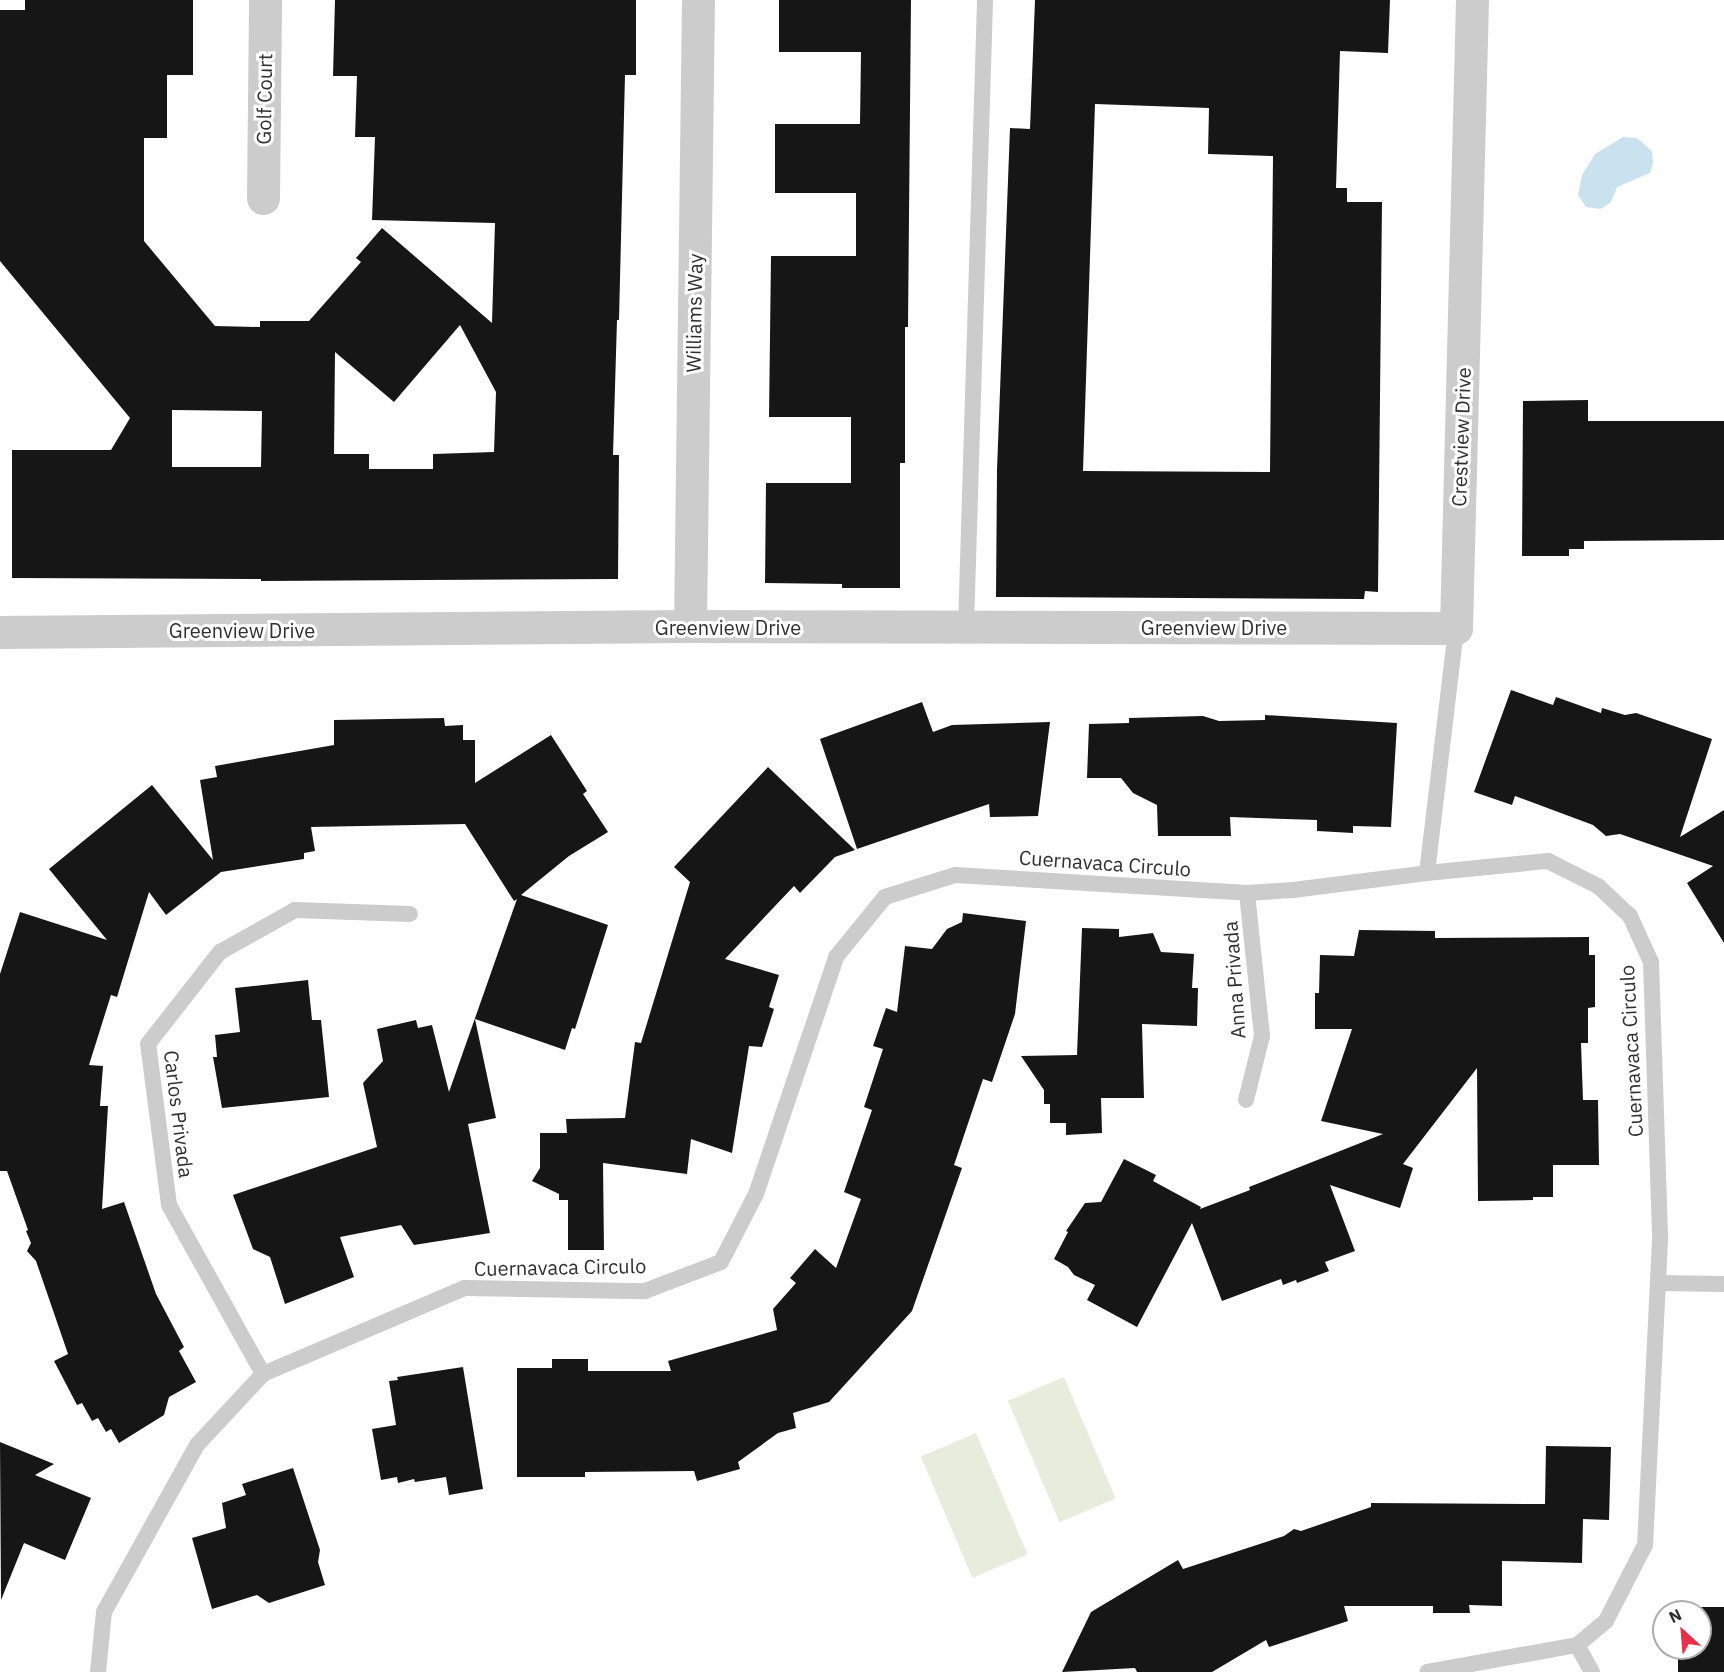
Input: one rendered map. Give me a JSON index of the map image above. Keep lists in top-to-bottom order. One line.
{"streets":{"street":["Golf Court","Williams Way","Crestview Drive","Greenview Drive"],"lane":["Cuernavaca Circulo","Anna Privada","Carlos Privada"]},"crossings":[["Williams Way","Greenview Drive"],["Crestview Drive","Greenview Drive"],["Crestview Drive","Cuernavaca Circulo"],["Cuernavaca Circulo","Anna Privada"],["Cuernavaca Circulo","Carlos Privada"]],"north":"top left"}
